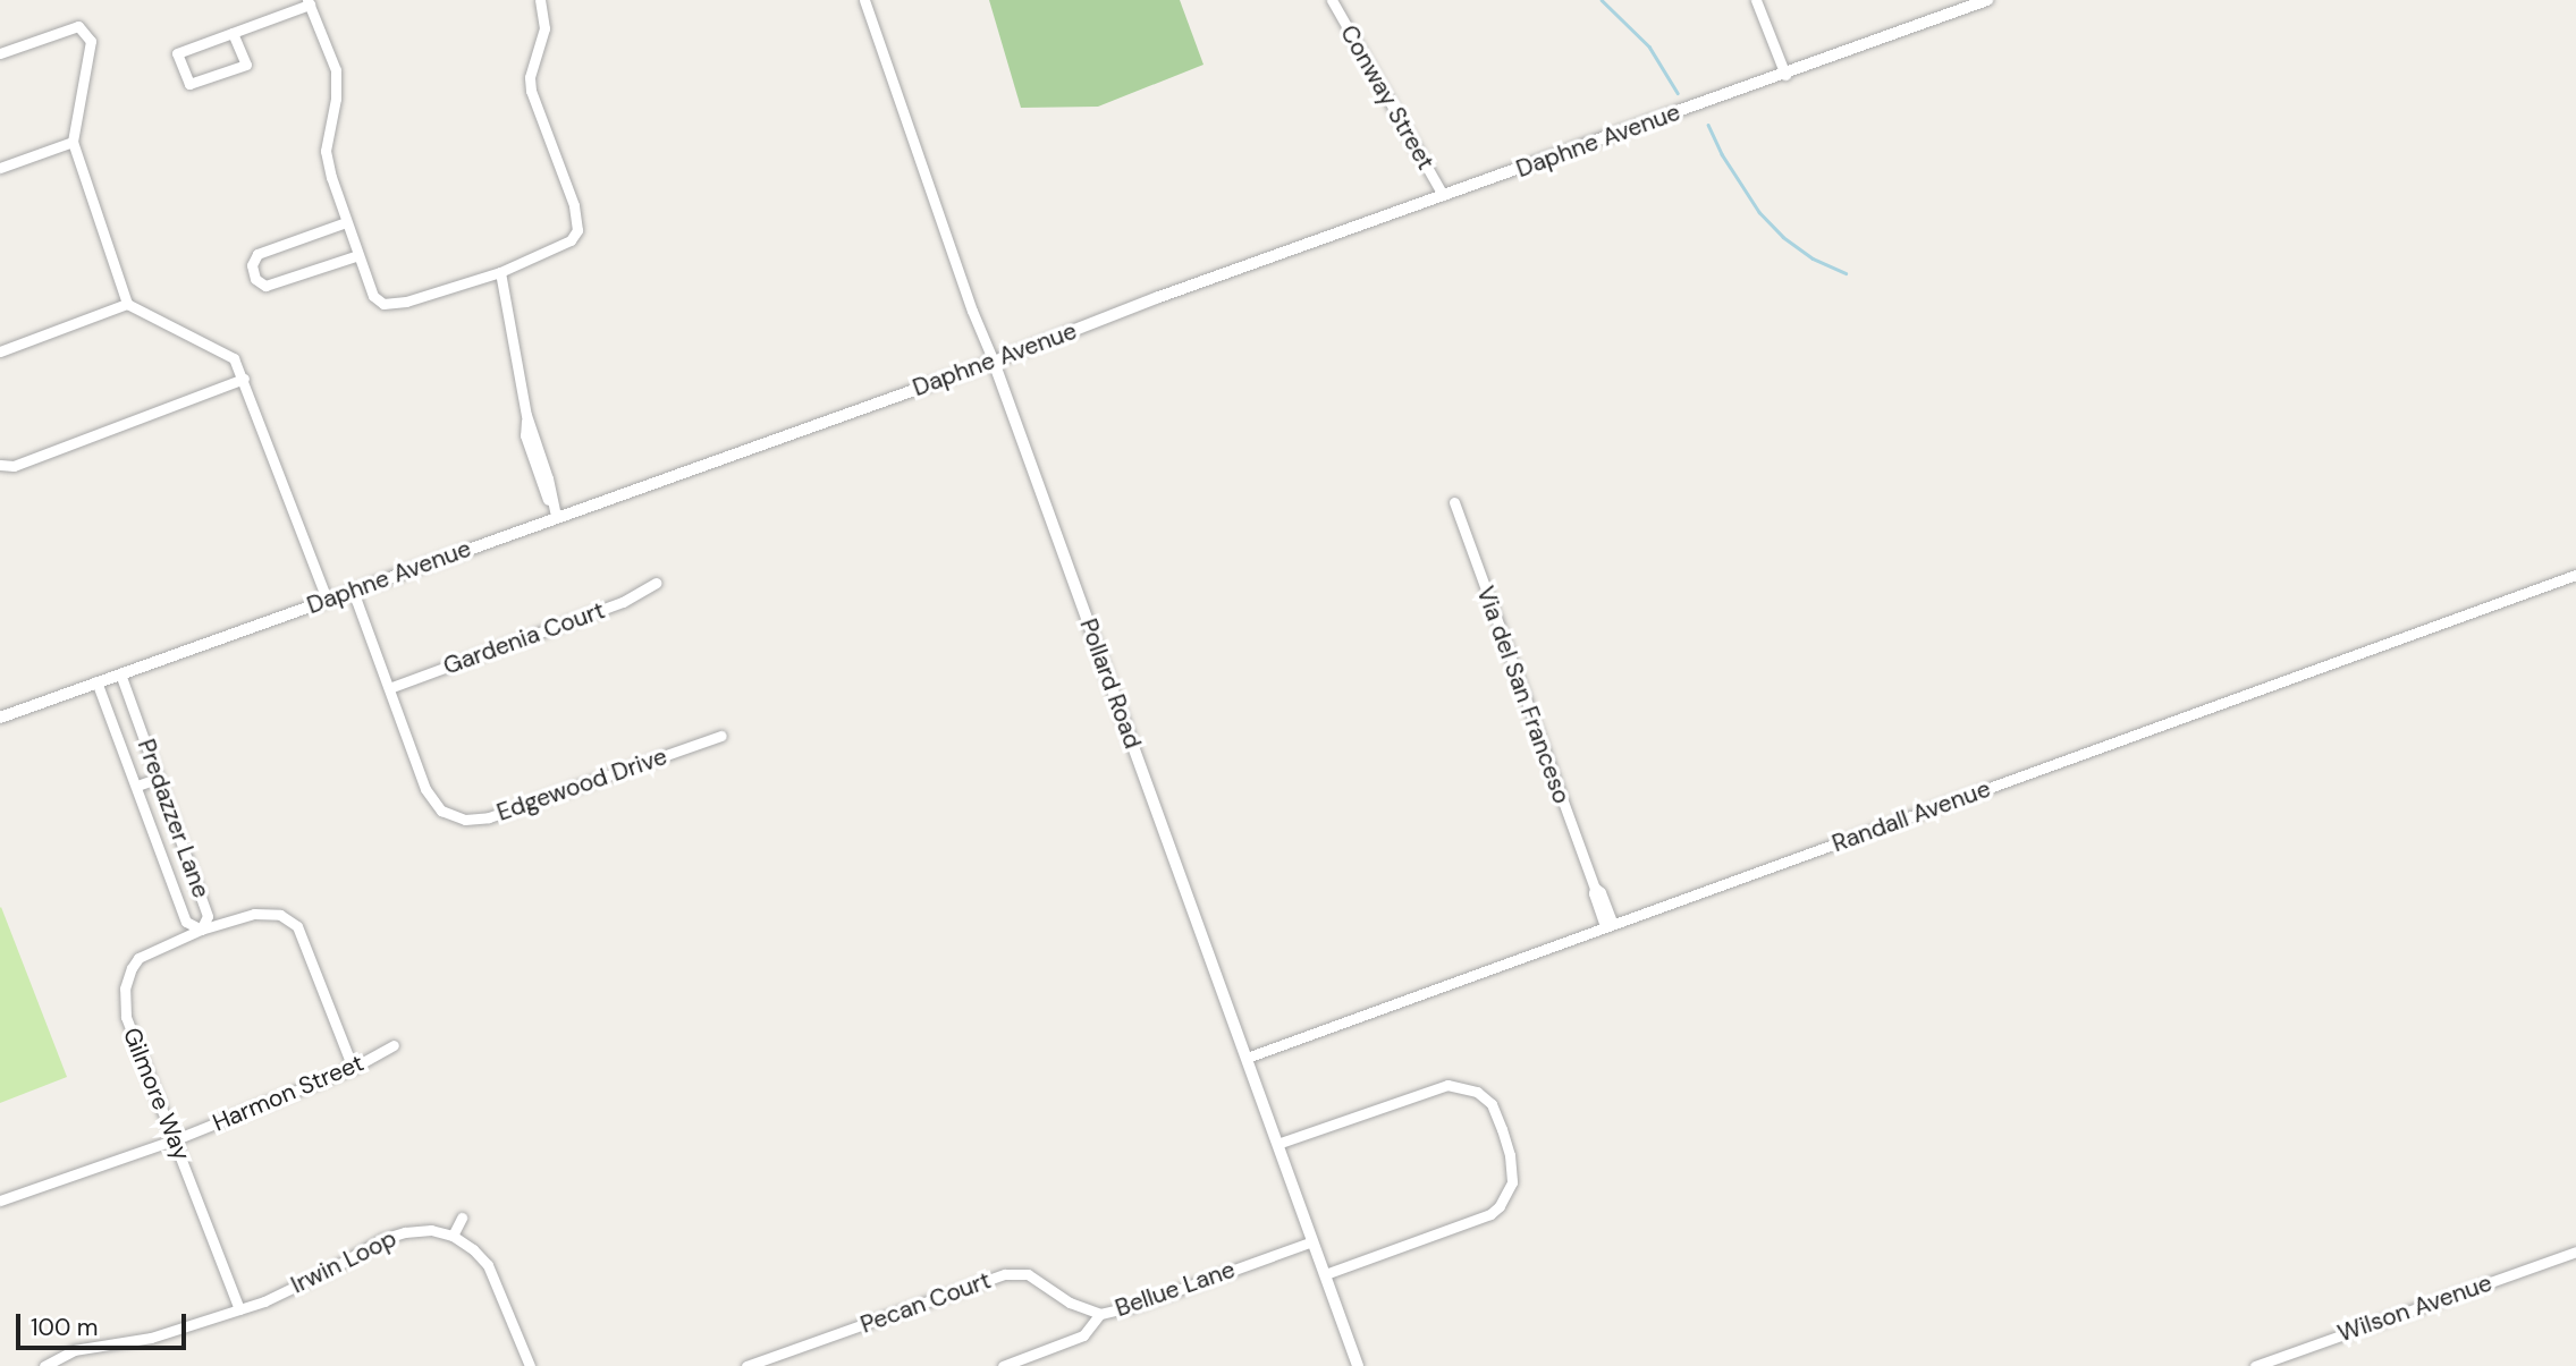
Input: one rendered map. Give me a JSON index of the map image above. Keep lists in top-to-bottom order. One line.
{"streets":{"street":["Conway Street","Daphne Avenue","Gardenia Court","Pollard Road","Via del San Franceso","Edgewood Drive","Randall Avenue","Predazzer Lane","Harmon Street","Gilmore Way","Irwin Loop","Bellue Lane","Pecan Court","Wilson Avenue"]},"crossings":[["Conway Street","Daphne Avenue"],["Daphne Avenue","Pollard Road"],["Daphne Avenue","Edgewood Drive"],["Daphne Avenue","Predazzer Lane"],["Gardenia Court","Edgewood Drive"],["Pollard Road","Randall Avenue"],["Pollard Road","Bellue Lane"],["Via del San Franceso","Randall Avenue"],["Predazzer Lane","Gilmore Way"],["Harmon Street","Gilmore Way"],["Gilmore Way","Irwin Loop"],["Bellue Lane","Pecan Court"]],"scale_bar":"100 m"}
